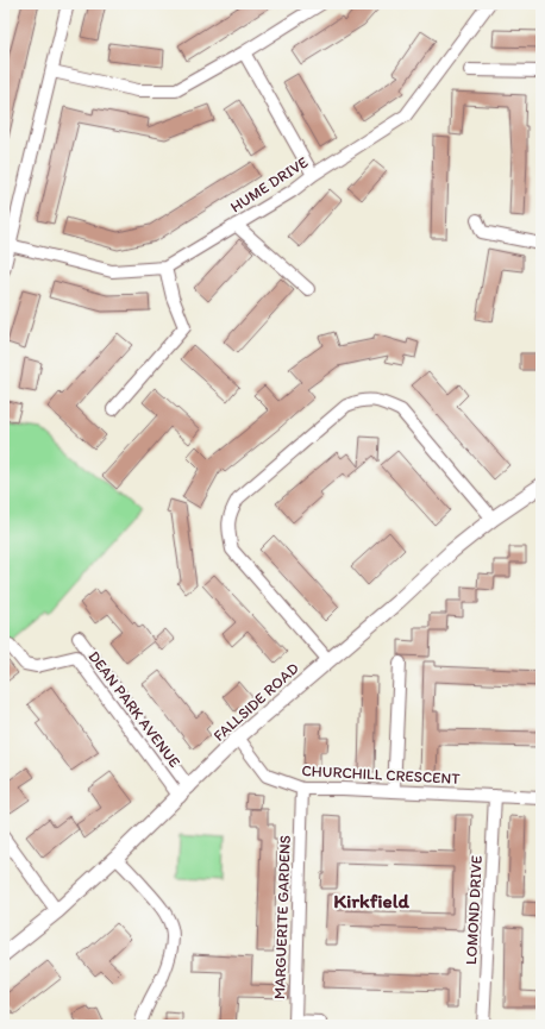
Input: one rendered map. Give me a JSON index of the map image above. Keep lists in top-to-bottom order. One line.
{"streets":{"street":["HUME DRIVE","FALLSIDE ROAD","DEAN PARK AVENUE","CHURCHILL CRESCENT","LOMOND DRIVE","MARGUERITE GARDENS"]},"crossings":[["FALLSIDE ROAD","DEAN PARK AVENUE"],["FALLSIDE ROAD","CHURCHILL CRESCENT"],["CHURCHILL CRESCENT","LOMOND DRIVE"],["CHURCHILL CRESCENT","MARGUERITE GARDENS"]],"districts":["Kirkfield"]}
